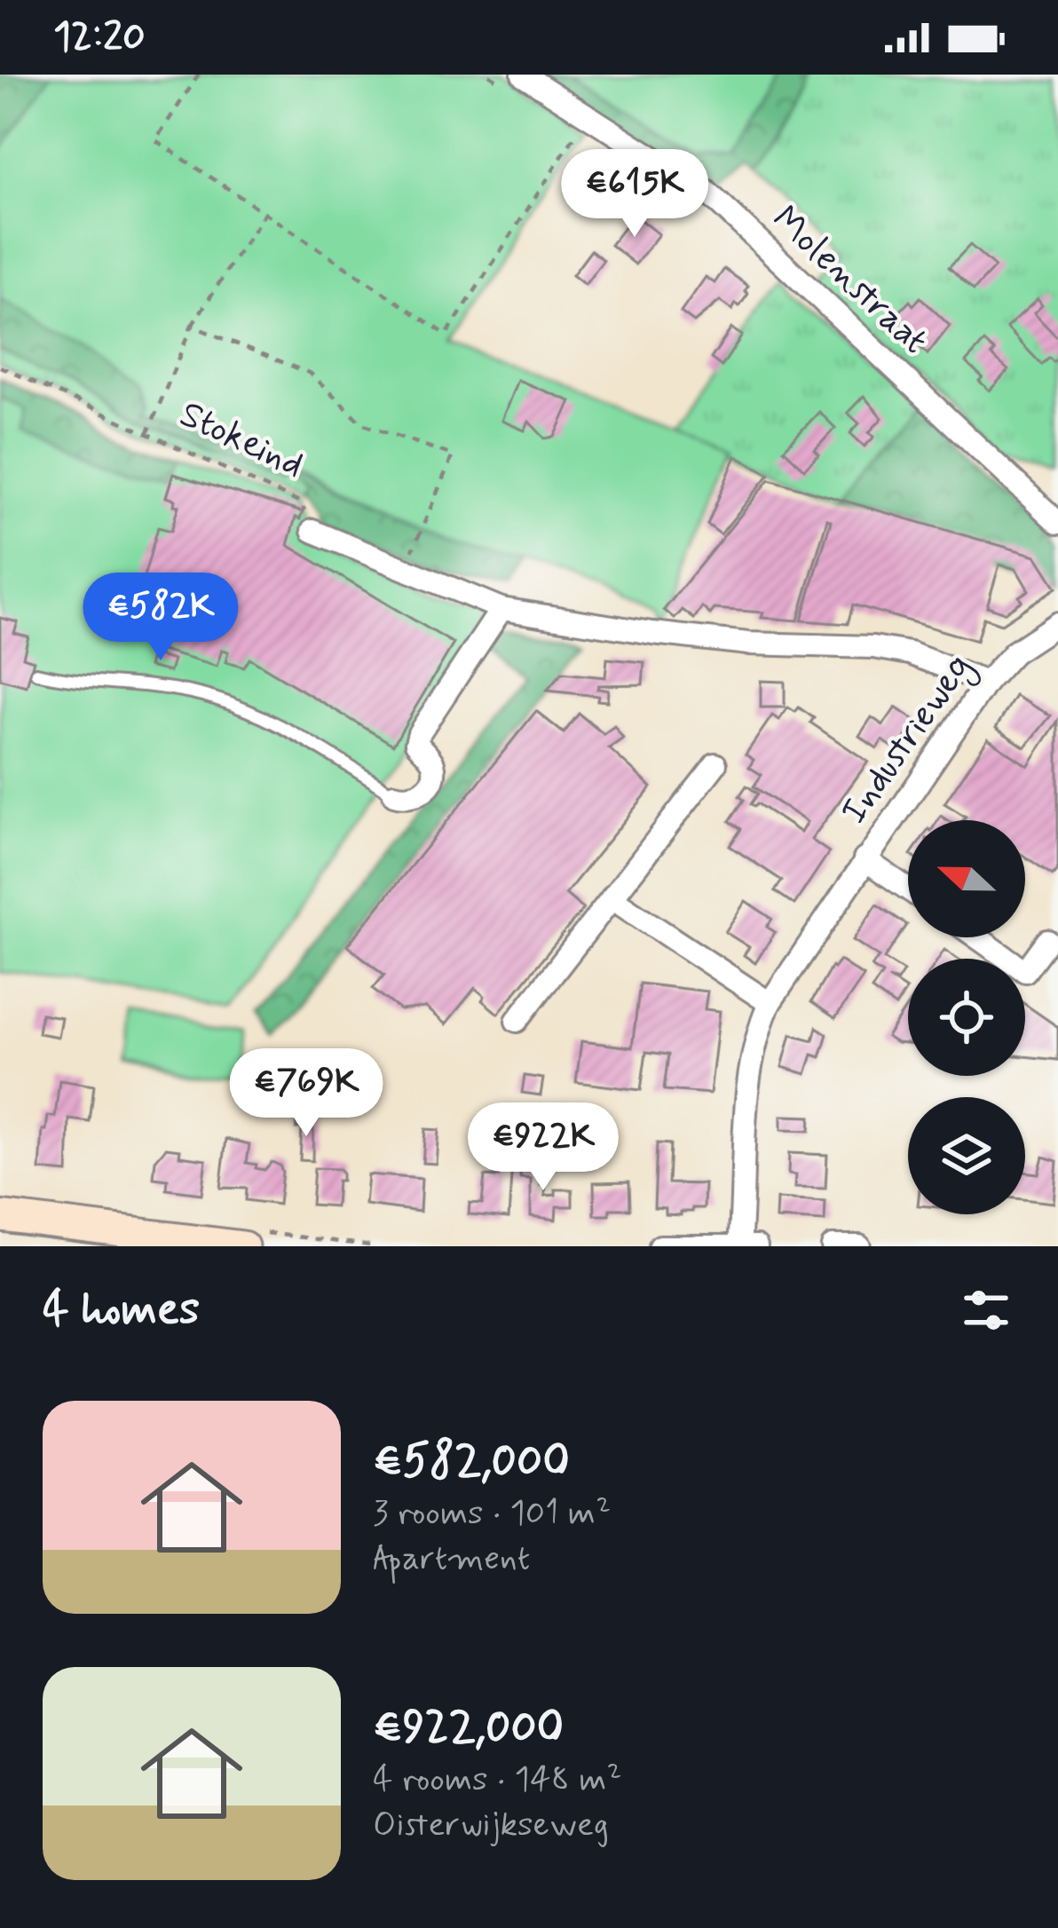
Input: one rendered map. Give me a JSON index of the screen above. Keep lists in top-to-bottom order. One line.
{"streets":{"street":["Molenstraat","Stokeind","Industrieweg"]},"crossings":[["Stokeind","Industrieweg"]],"north":"left","page":{"status":"12:20","price":["€615K","€582K","€769K","€922K"],"heading":"4 homes","list":[{"name":"€582,000","note":"3 rooms · 101 m² · Apartment"},{"name":"€922,000","note":"4 rooms · 148 m² · Oisterwijkseweg"}]}}
